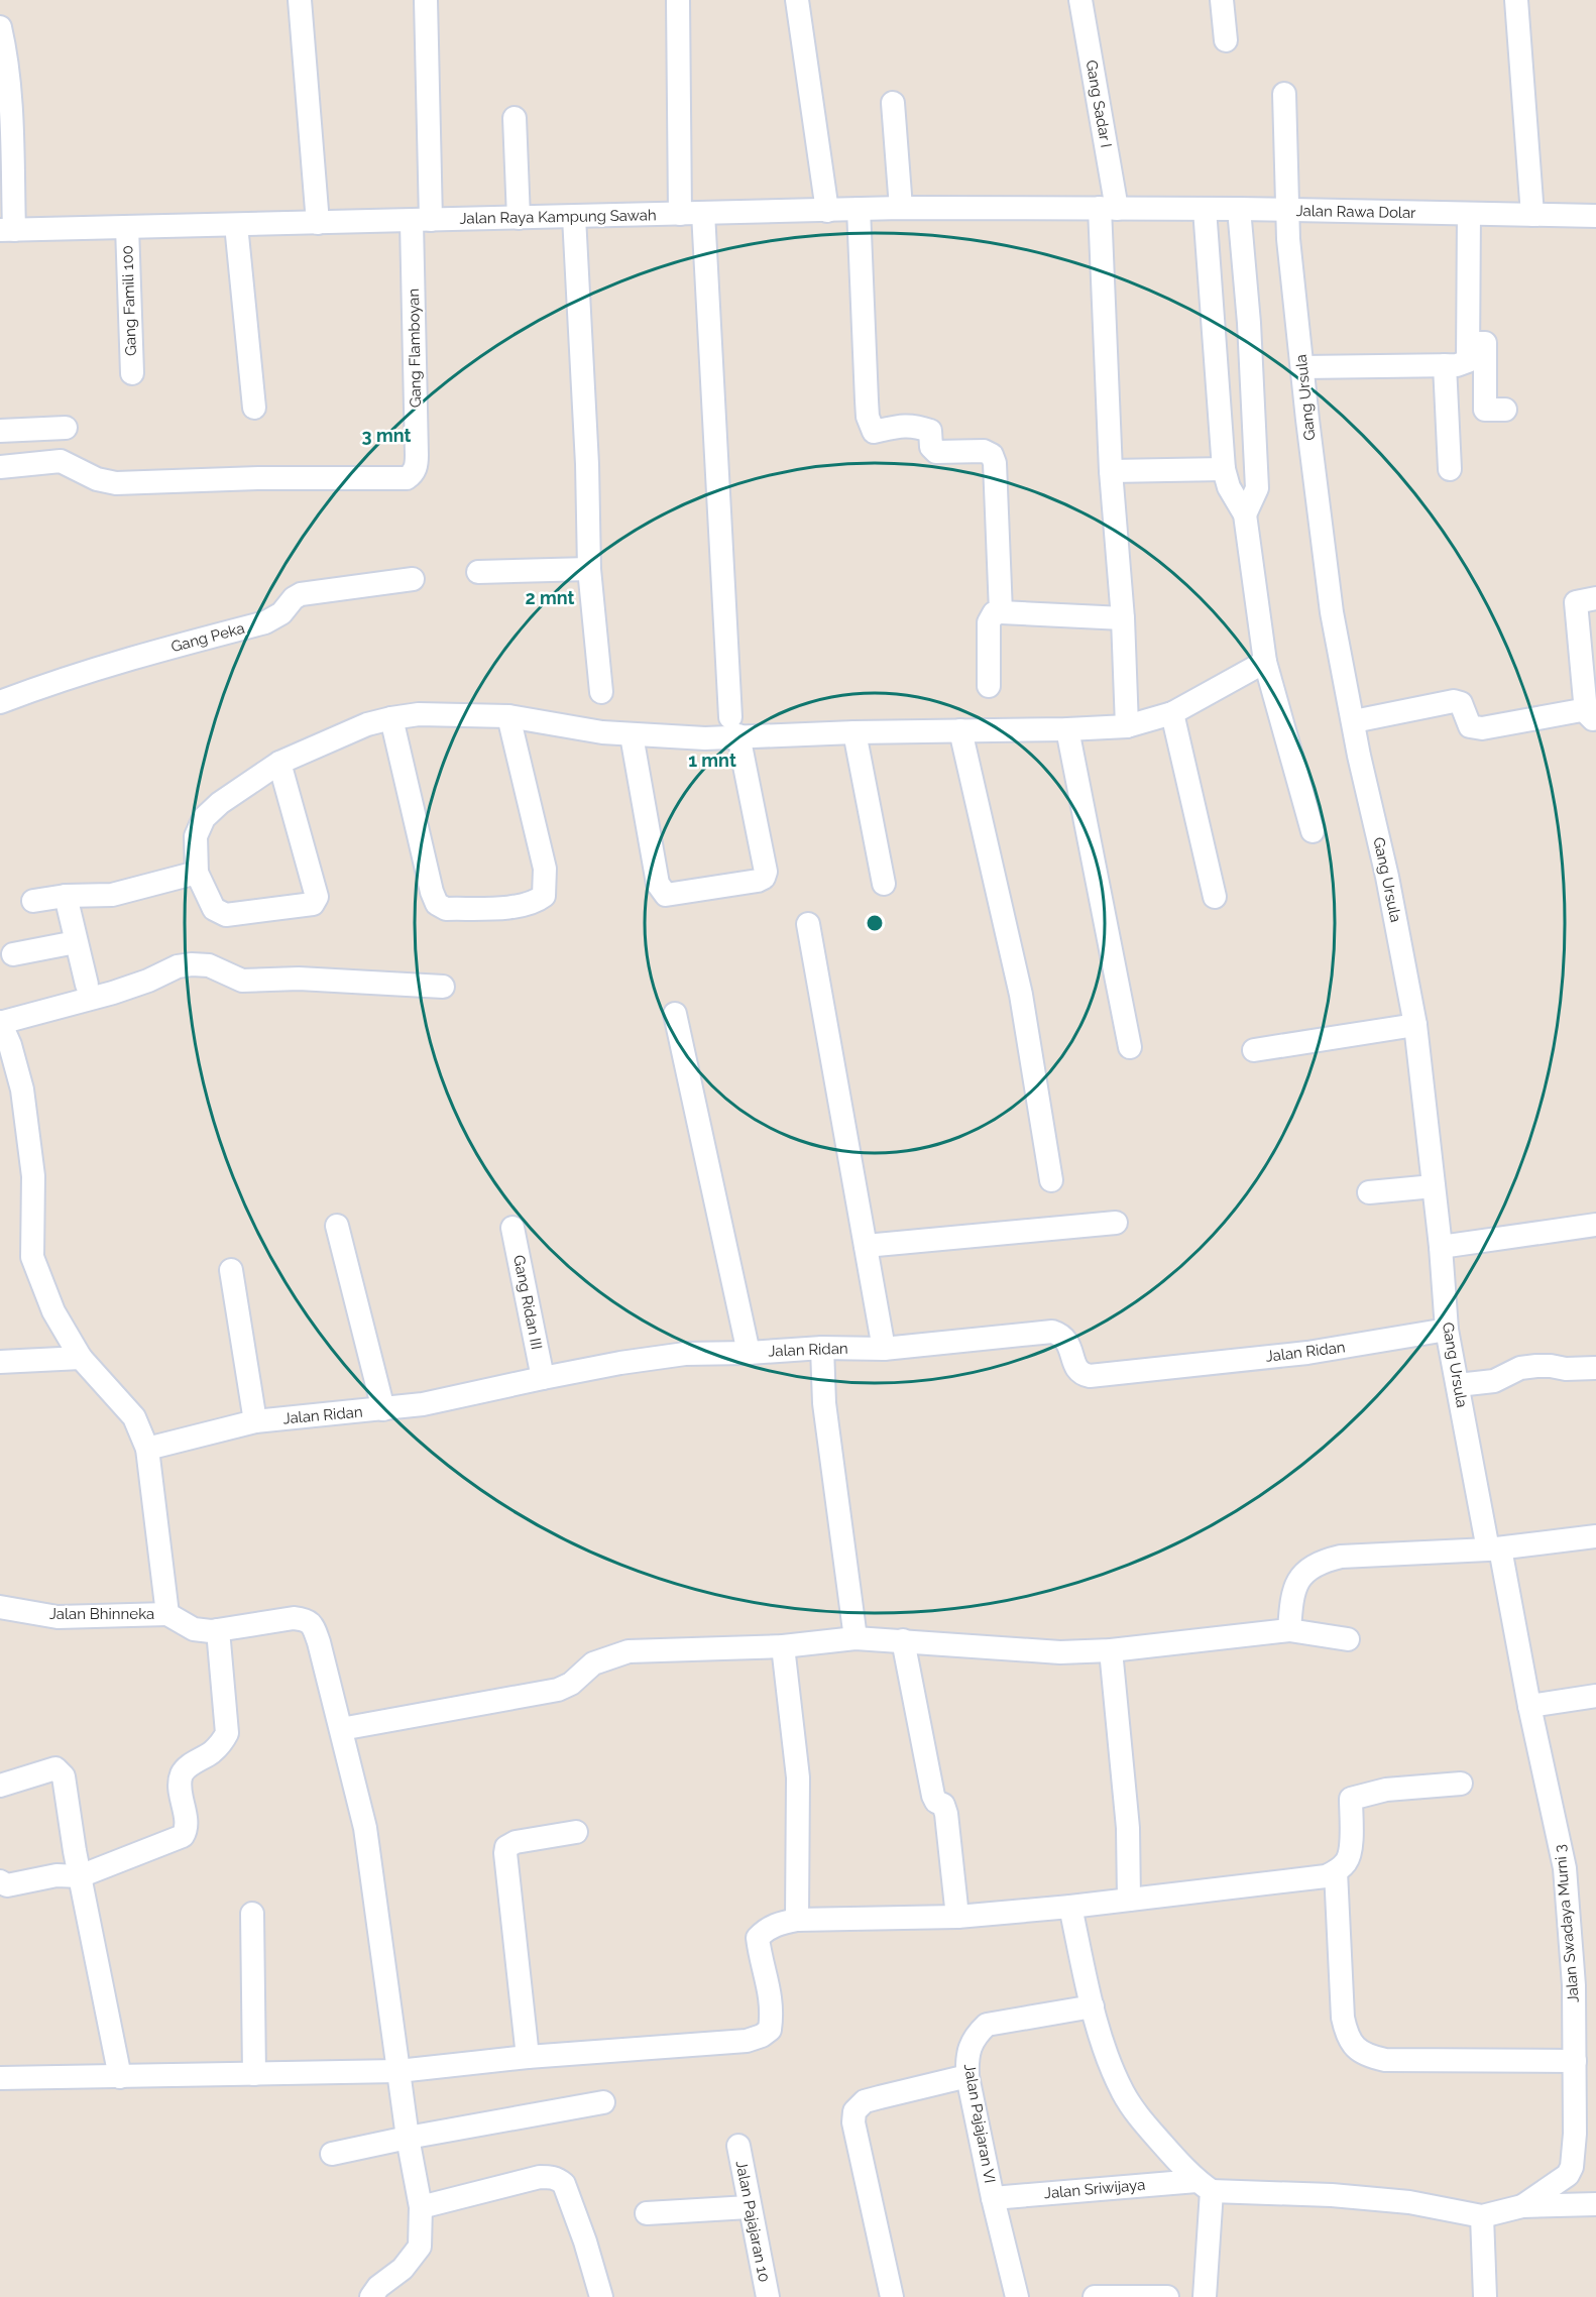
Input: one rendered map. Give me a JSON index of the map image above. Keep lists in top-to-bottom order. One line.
{"streets":{"street":["Gang Sadar I","Jalan Rawa Dolar","Jalan Raya Kampung Sawah","Gang Famili 100","Gang Flamboyan","Gang Ursula","Gang Peka","Gang Ridan III","Jalan Ridan","Jalan Bhinneka","Jalan Swadaya Murni 3","Jalan Pajajaran VI","Jalan Sriwijaya","Jalan Pajajaran 10"]},"crossings":[["Gang Sadar I","Jalan Rawa Dolar"],["Gang Sadar I","Jalan Raya Kampung Sawah"],["Jalan Rawa Dolar","Jalan Raya Kampung Sawah"],["Jalan Rawa Dolar","Gang Ursula"],["Jalan Raya Kampung Sawah","Gang Famili 100"],["Jalan Raya Kampung Sawah","Gang Flamboyan"],["Gang Ursula","Jalan Ridan"],["Gang Ursula","Jalan Swadaya Murni 3"],["Gang Ridan III","Jalan Ridan"],["Jalan Pajajaran VI","Jalan Sriwijaya"]],"rings":["3 mnt","2 mnt","1 mnt"]}
